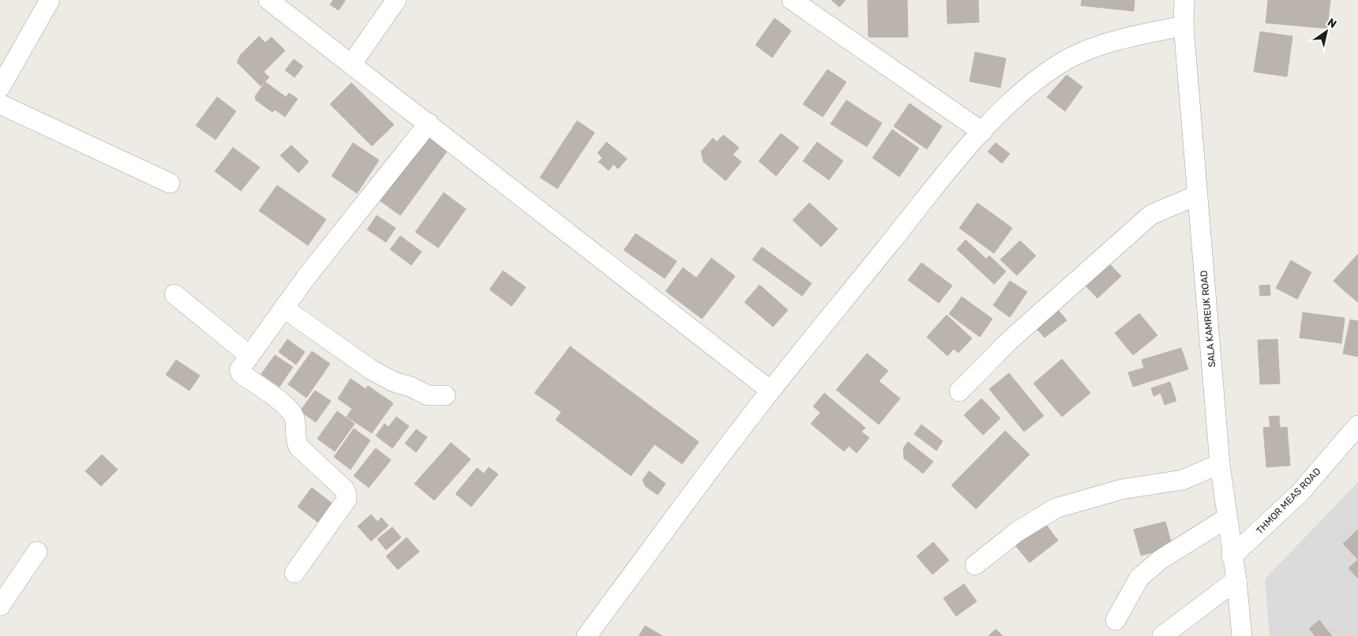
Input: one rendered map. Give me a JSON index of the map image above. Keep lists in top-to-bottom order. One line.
{"streets":{"street":["SALA KAMREUK ROAD","THMOR MEAS ROAD"]},"crossings":[["SALA KAMREUK ROAD","THMOR MEAS ROAD"]],"north":"top right"}
